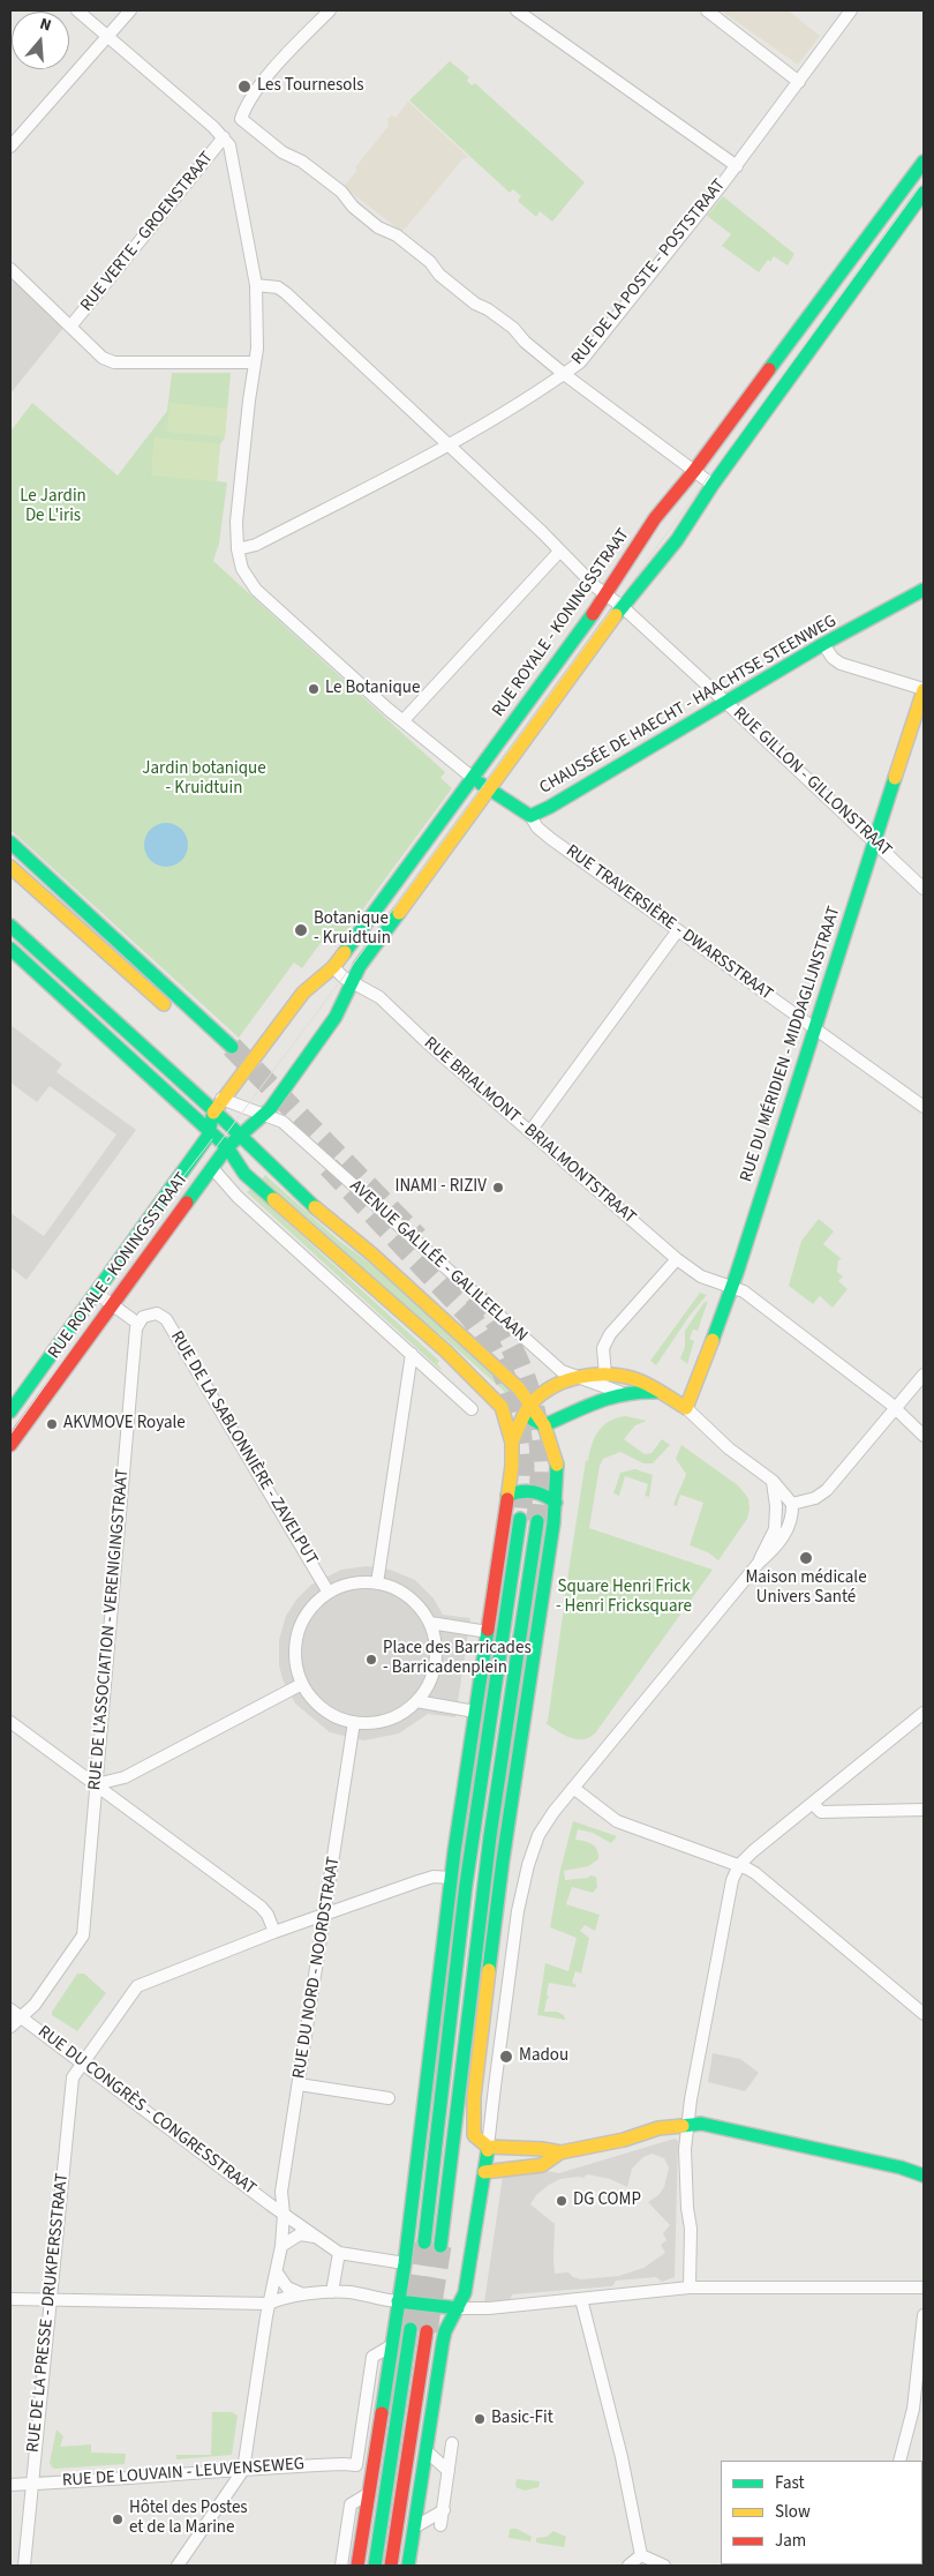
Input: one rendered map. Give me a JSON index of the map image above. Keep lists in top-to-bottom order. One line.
{"streets":{"main road":["RUE ROYALE - KONINGSSTRAAT","CHAUSSÉE DE HAECHT - HAACHTSE STEENWEG","RUE DU MÉRIDIEN - MIDDAGLIJNSTRAAT"],"street":["RUE VERTE - GROENSTRAAT","RUE DE LA POSTE - POSTSTRAAT","RUE GILLON - GILLONSTRAAT","RUE TRAVERSIÈRE - DWARSSTRAAT","RUE BRIALMONT - BRIALMONTSTRAAT","AVENUE GALILÉE - GALILEELAAN","RUE DE LA SABLONNIÈRE - ZAVELPUT","RUE DE L'ASSOCIATION - VERENIGINGSTRAAT","RUE DU NORD - NOORDSTRAAT","RUE DU CONGRÈS - CONGRESSTRAAT","RUE DE LA PRESSE - DRUKPERSSTRAAT","RUE DE LOUVAIN - LEUVENSEWEG"]},"crossings":[["RUE DE LA POSTE - POSTSTRAAT","RUE GILLON - GILLONSTRAAT"],["RUE ROYALE - KONINGSSTRAAT","CHAUSSÉE DE HAECHT - HAACHTSE STEENWEG"],["RUE ROYALE - KONINGSSTRAAT","RUE GILLON - GILLONSTRAAT"],["RUE ROYALE - KONINGSSTRAAT","RUE BRIALMONT - BRIALMONTSTRAAT"],["RUE ROYALE - KONINGSSTRAAT","AVENUE GALILÉE - GALILEELAAN"],["CHAUSSÉE DE HAECHT - HAACHTSE STEENWEG","RUE GILLON - GILLONSTRAAT"],["CHAUSSÉE DE HAECHT - HAACHTSE STEENWEG","RUE TRAVERSIÈRE - DWARSSTRAAT"],["RUE GILLON - GILLONSTRAAT","RUE DU MÉRIDIEN - MIDDAGLIJNSTRAAT"],["RUE TRAVERSIÈRE - DWARSSTRAAT","RUE DU MÉRIDIEN - MIDDAGLIJNSTRAAT"],["RUE DU MÉRIDIEN - MIDDAGLIJNSTRAAT","RUE BRIALMONT - BRIALMONTSTRAAT"],["RUE DE LA SABLONNIÈRE - ZAVELPUT","RUE DE L'ASSOCIATION - VERENIGINGSTRAAT"],["RUE DE LA SABLONNIÈRE - ZAVELPUT","RUE DU NORD - NOORDSTRAAT"],["RUE DE L'ASSOCIATION - VERENIGINGSTRAAT","RUE DU CONGRÈS - CONGRESSTRAAT"],["RUE DU NORD - NOORDSTRAAT","RUE DU CONGRÈS - CONGRESSTRAAT"],["RUE DU CONGRÈS - CONGRESSTRAAT","RUE DE LA PRESSE - DRUKPERSSTRAAT"],["RUE DE LA PRESSE - DRUKPERSSTRAAT","RUE DE LOUVAIN - LEUVENSEWEG"]],"parks":["Le Jardin De L'iris","Jardin botanique - Kruidtuin","Square Henri Frick - Henri Fricksquare"],"places":["Les Tournesols","Le Botanique","Botanique - Kruidtuin","INAMI - RIZIV","AKVMOVE Royale","Maison médicale Univers Santé","Place des Barricades - Barricadenplein","Madou","DG COMP","Basic-Fit","Hôtel des Postes et de la Marine"],"legend":["Fast","Slow","Jam"],"north":"top"}
